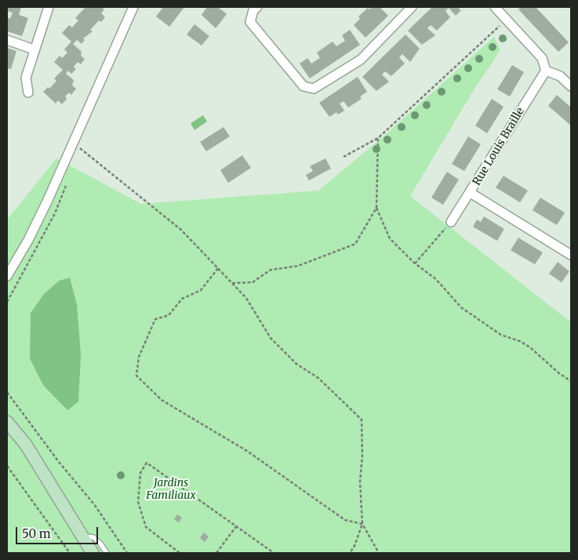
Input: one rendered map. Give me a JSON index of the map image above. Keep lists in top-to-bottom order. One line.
{"streets":{"street":["Rue Louis Braille"]},"parks":["Jardins Familiaux"],"scale_bar":"50 m"}
